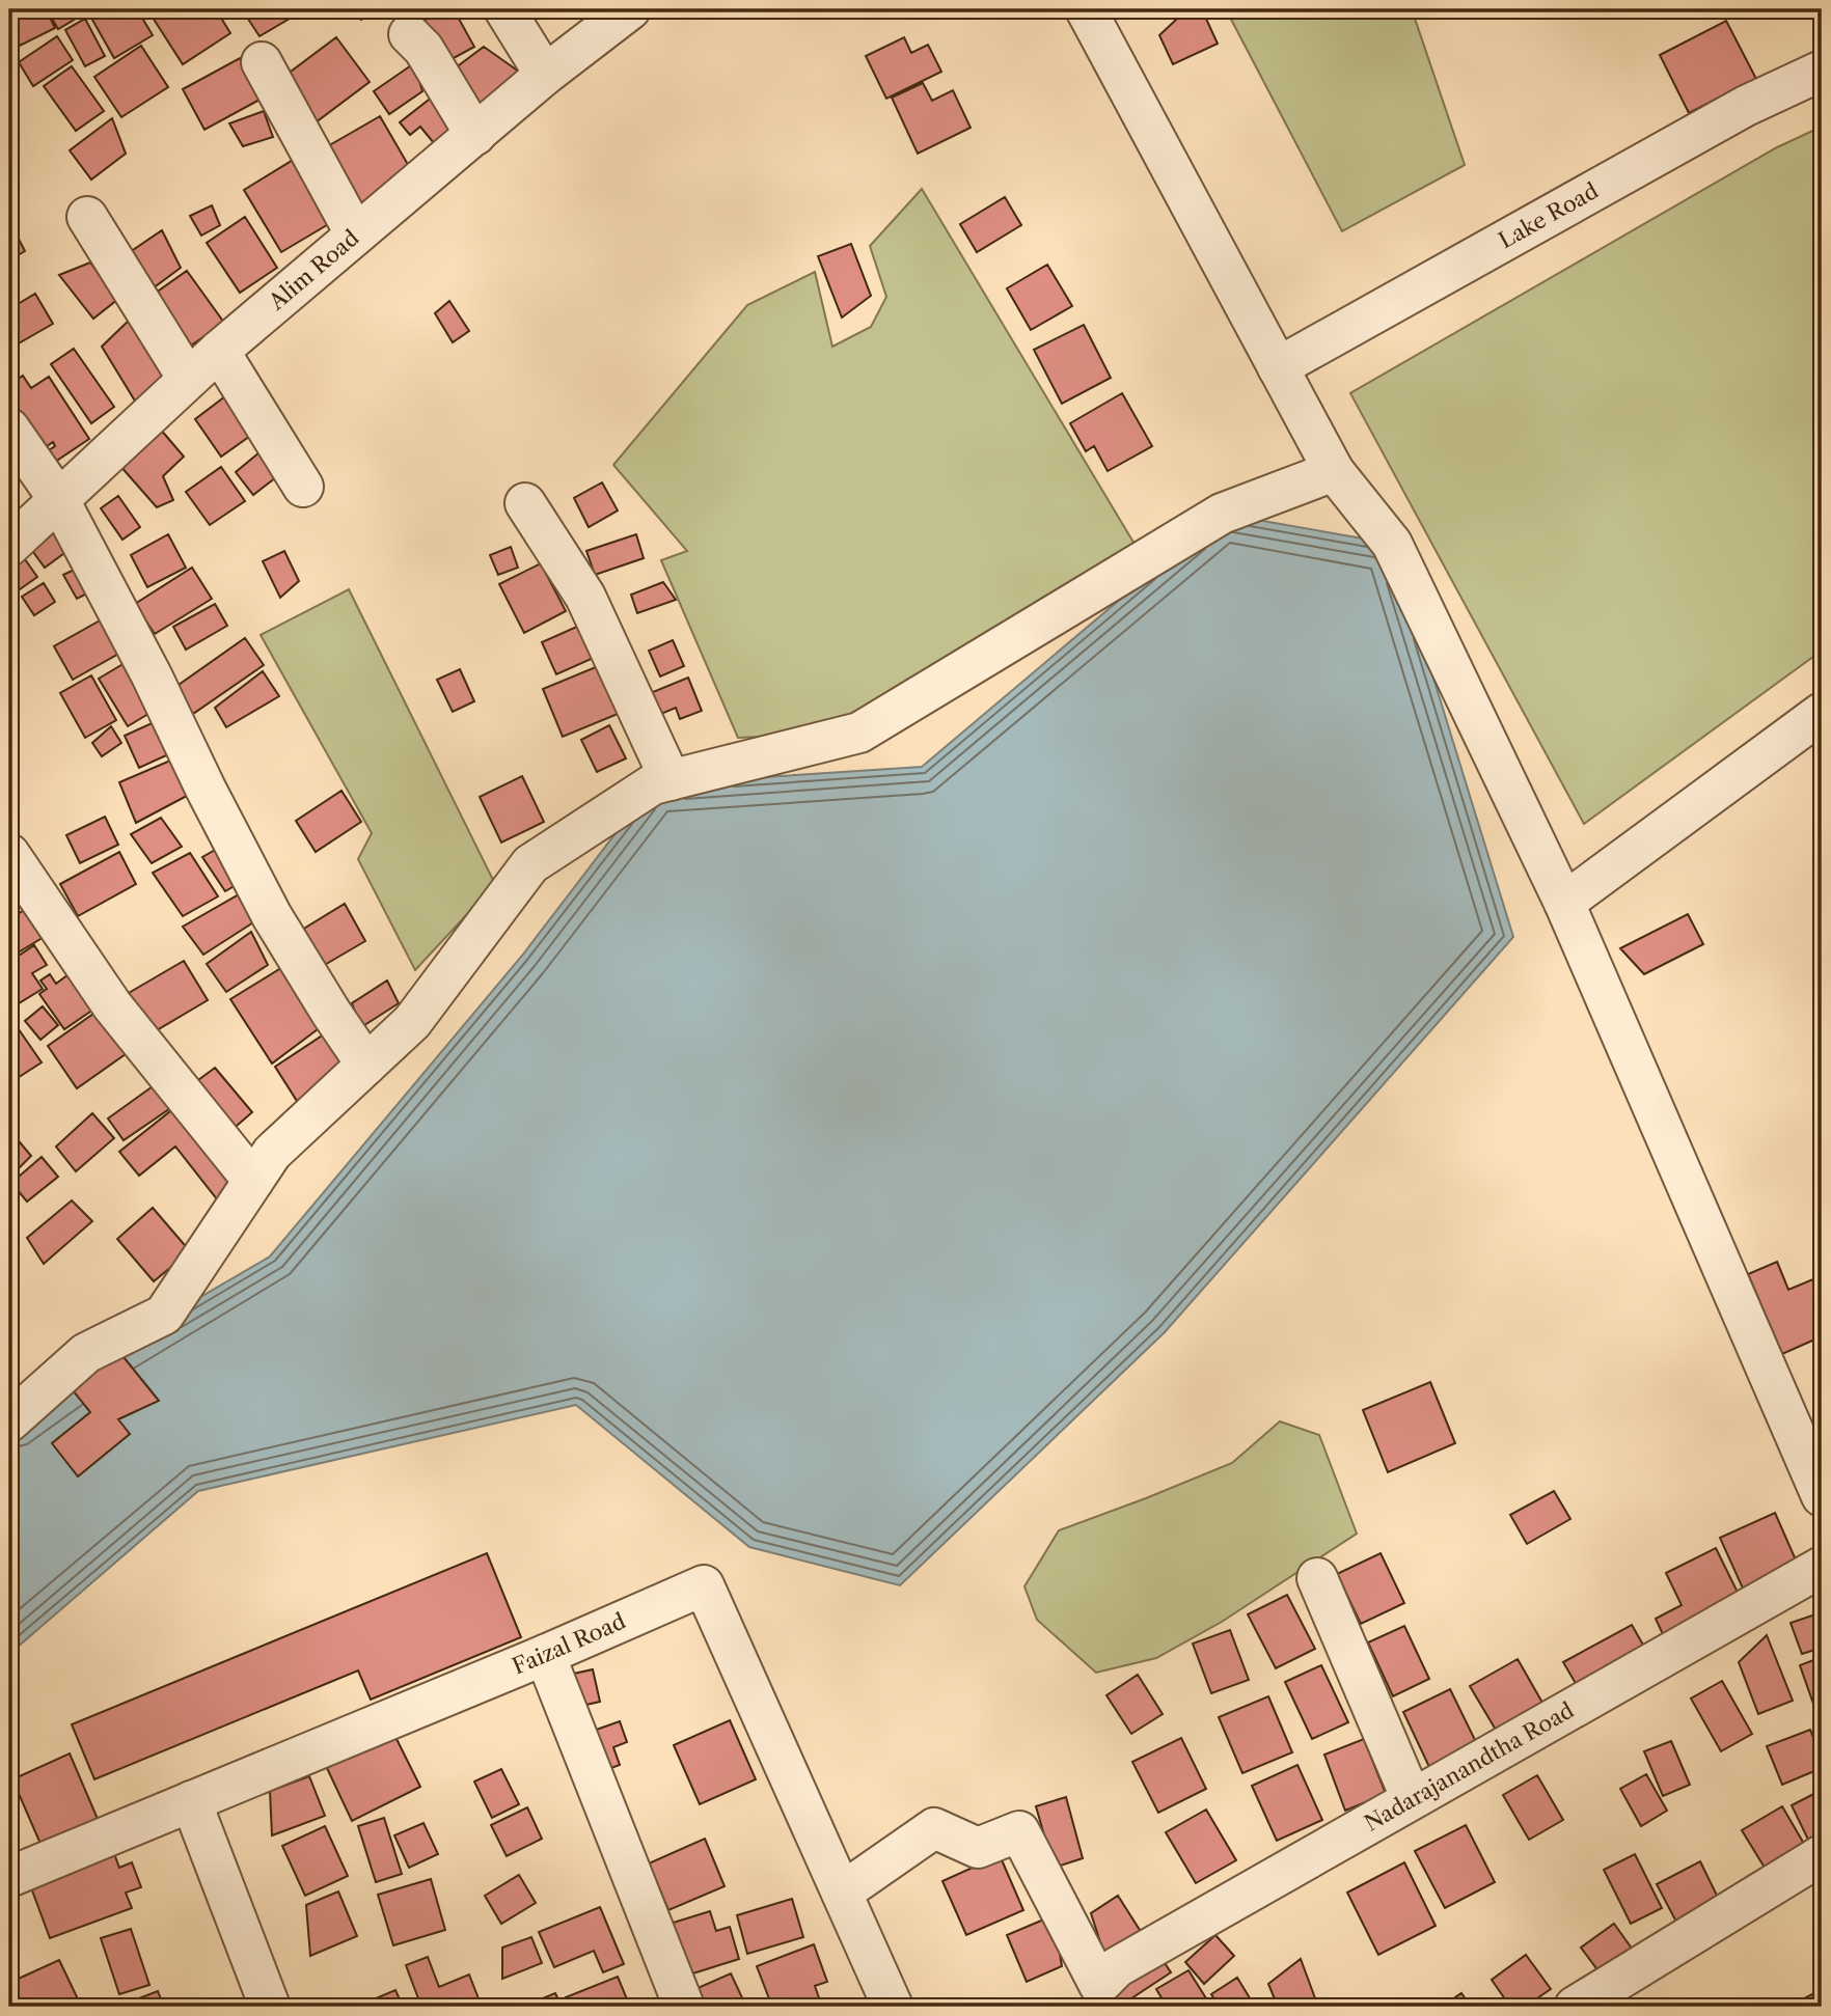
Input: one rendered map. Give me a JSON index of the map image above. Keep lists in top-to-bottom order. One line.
{"streets":{"street":["Lake Road","Alim Road","Faizal Road","Nadarajanandtha Road"]},"crossings":[["Faizal Road","Nadarajanandtha Road"]]}
